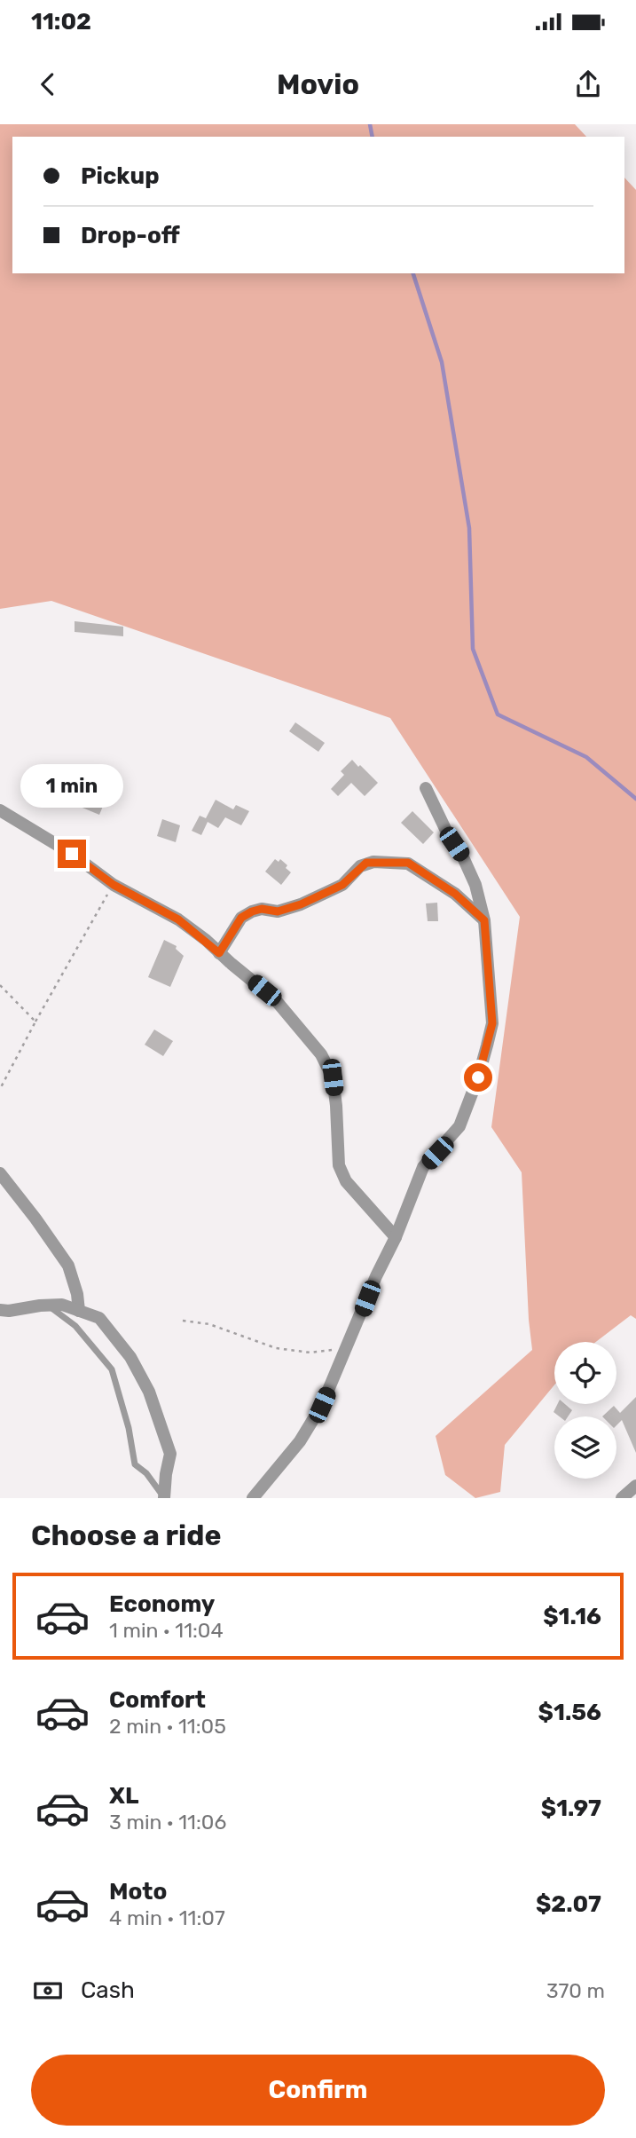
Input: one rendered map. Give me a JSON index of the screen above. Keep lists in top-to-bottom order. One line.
{"page":{"status":"11:02","header":"Movio","banner":["Pickup","Drop-off"],"bubble":"1 min","heading":"Choose a ride","list":[{"name":"Economy","note":"1 min · 11:04","value":"$1.16"},{"name":"Comfort","note":"2 min · 11:05","value":"$1.56"},{"name":"XL","note":"3 min · 11:06","value":"$1.97"},{"name":"Moto","note":"4 min · 11:07","value":"$2.07"}],"pay":["Cash","370 m"],"buttons":"Confirm"}}
